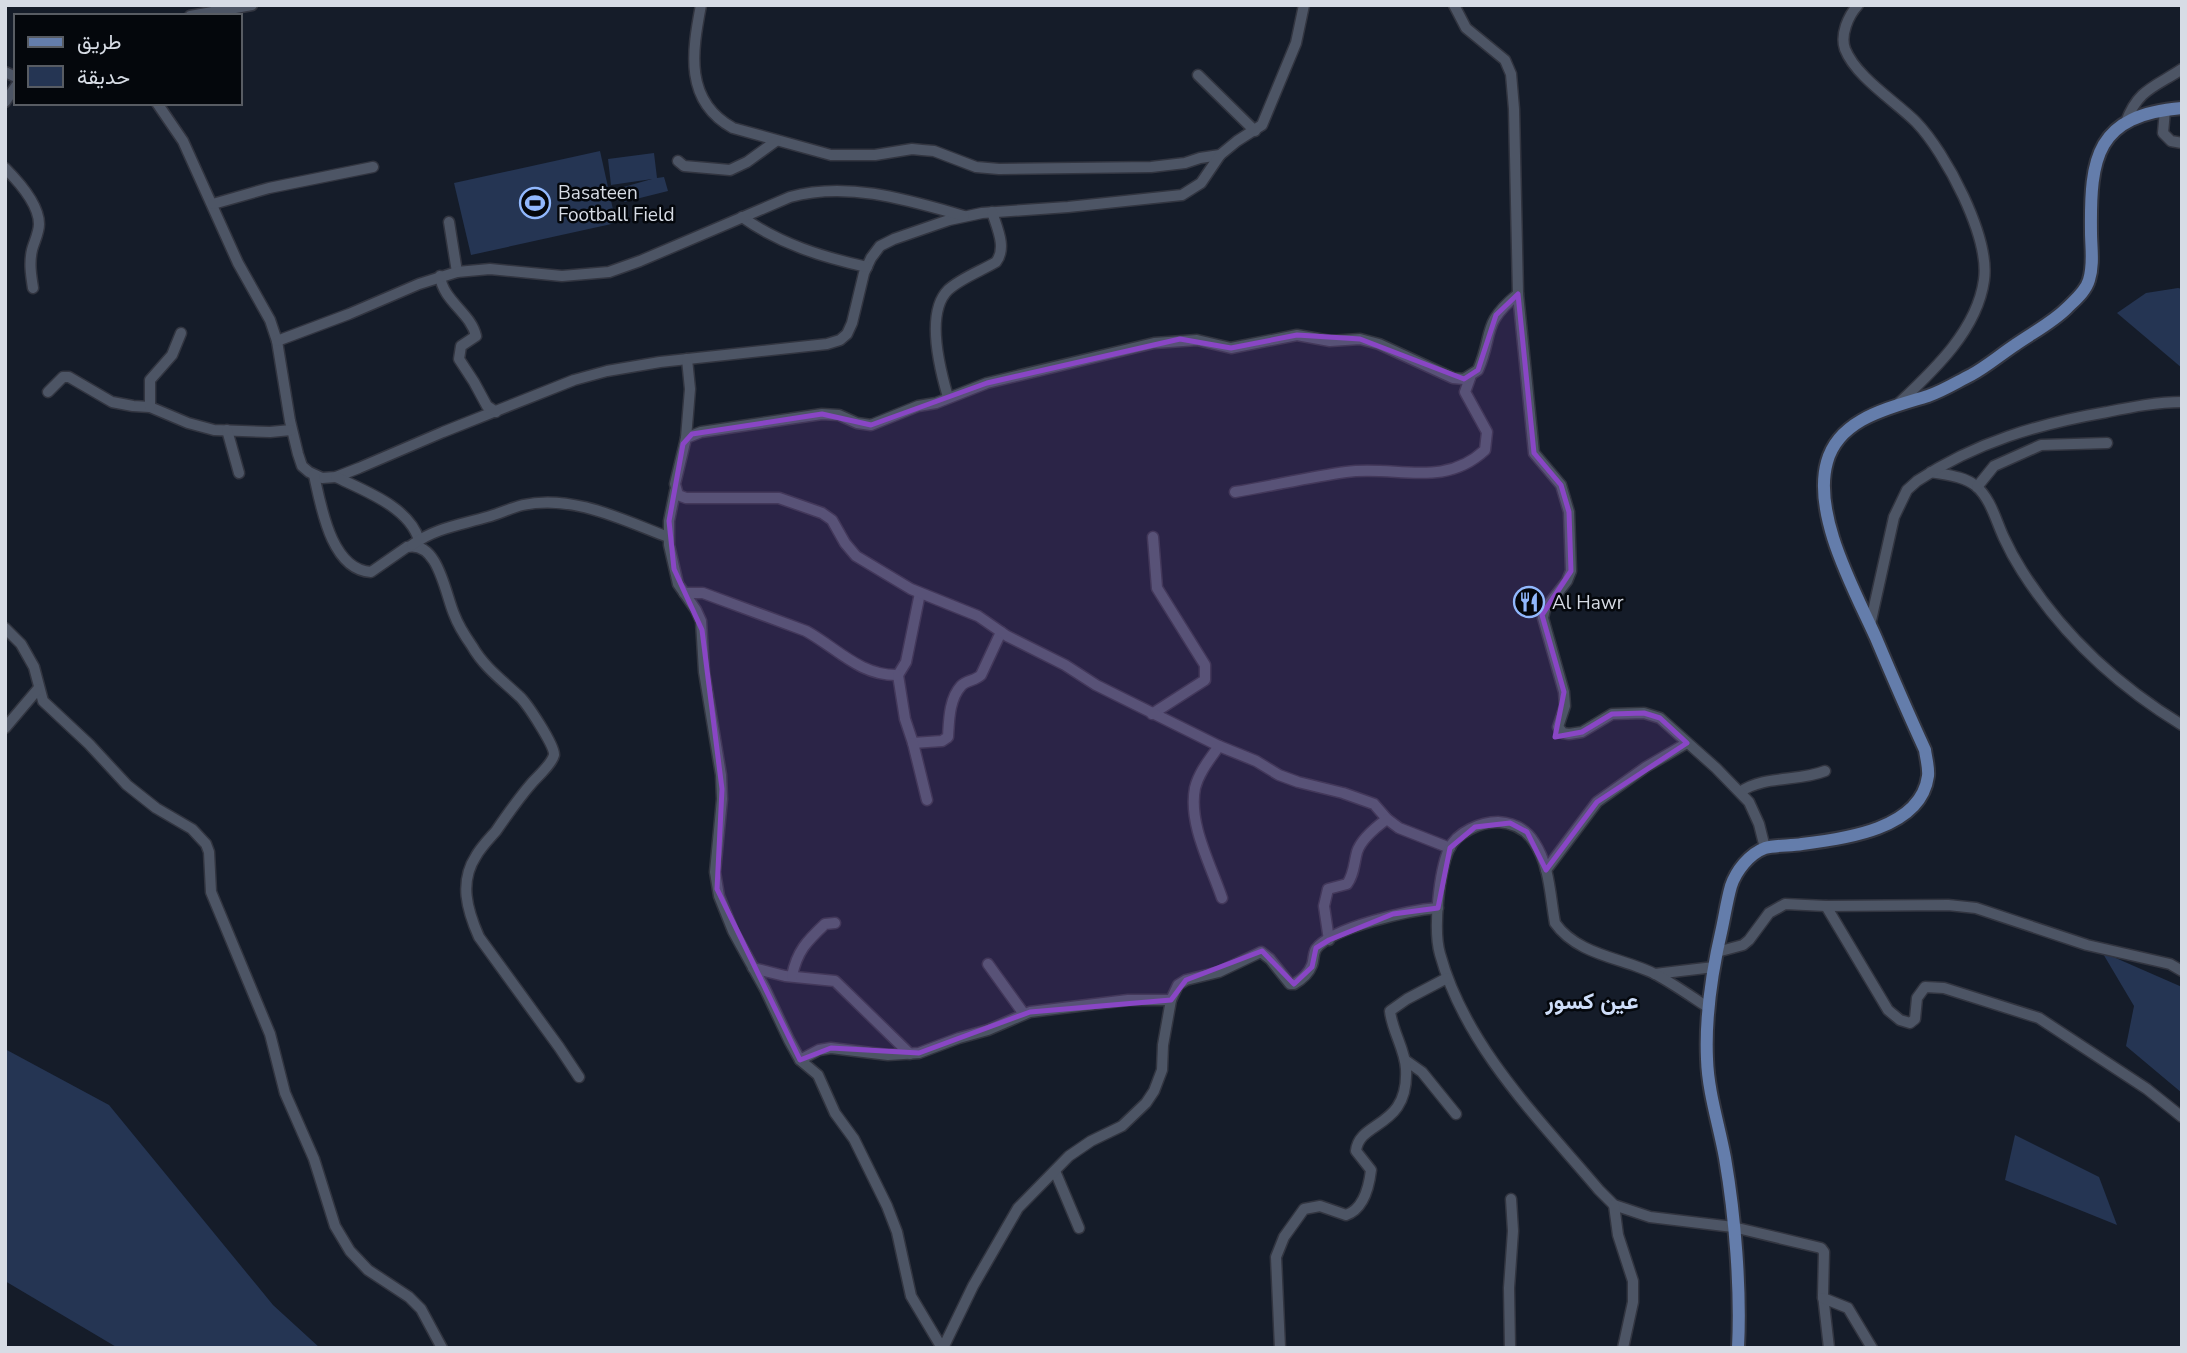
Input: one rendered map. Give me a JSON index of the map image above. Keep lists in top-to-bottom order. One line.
{"districts":["عين كسور"],"places":{"sports":["Basateen Football Field"],"restaurant":["Al Hawr"]},"legend":["طريق","حديقة"]}
